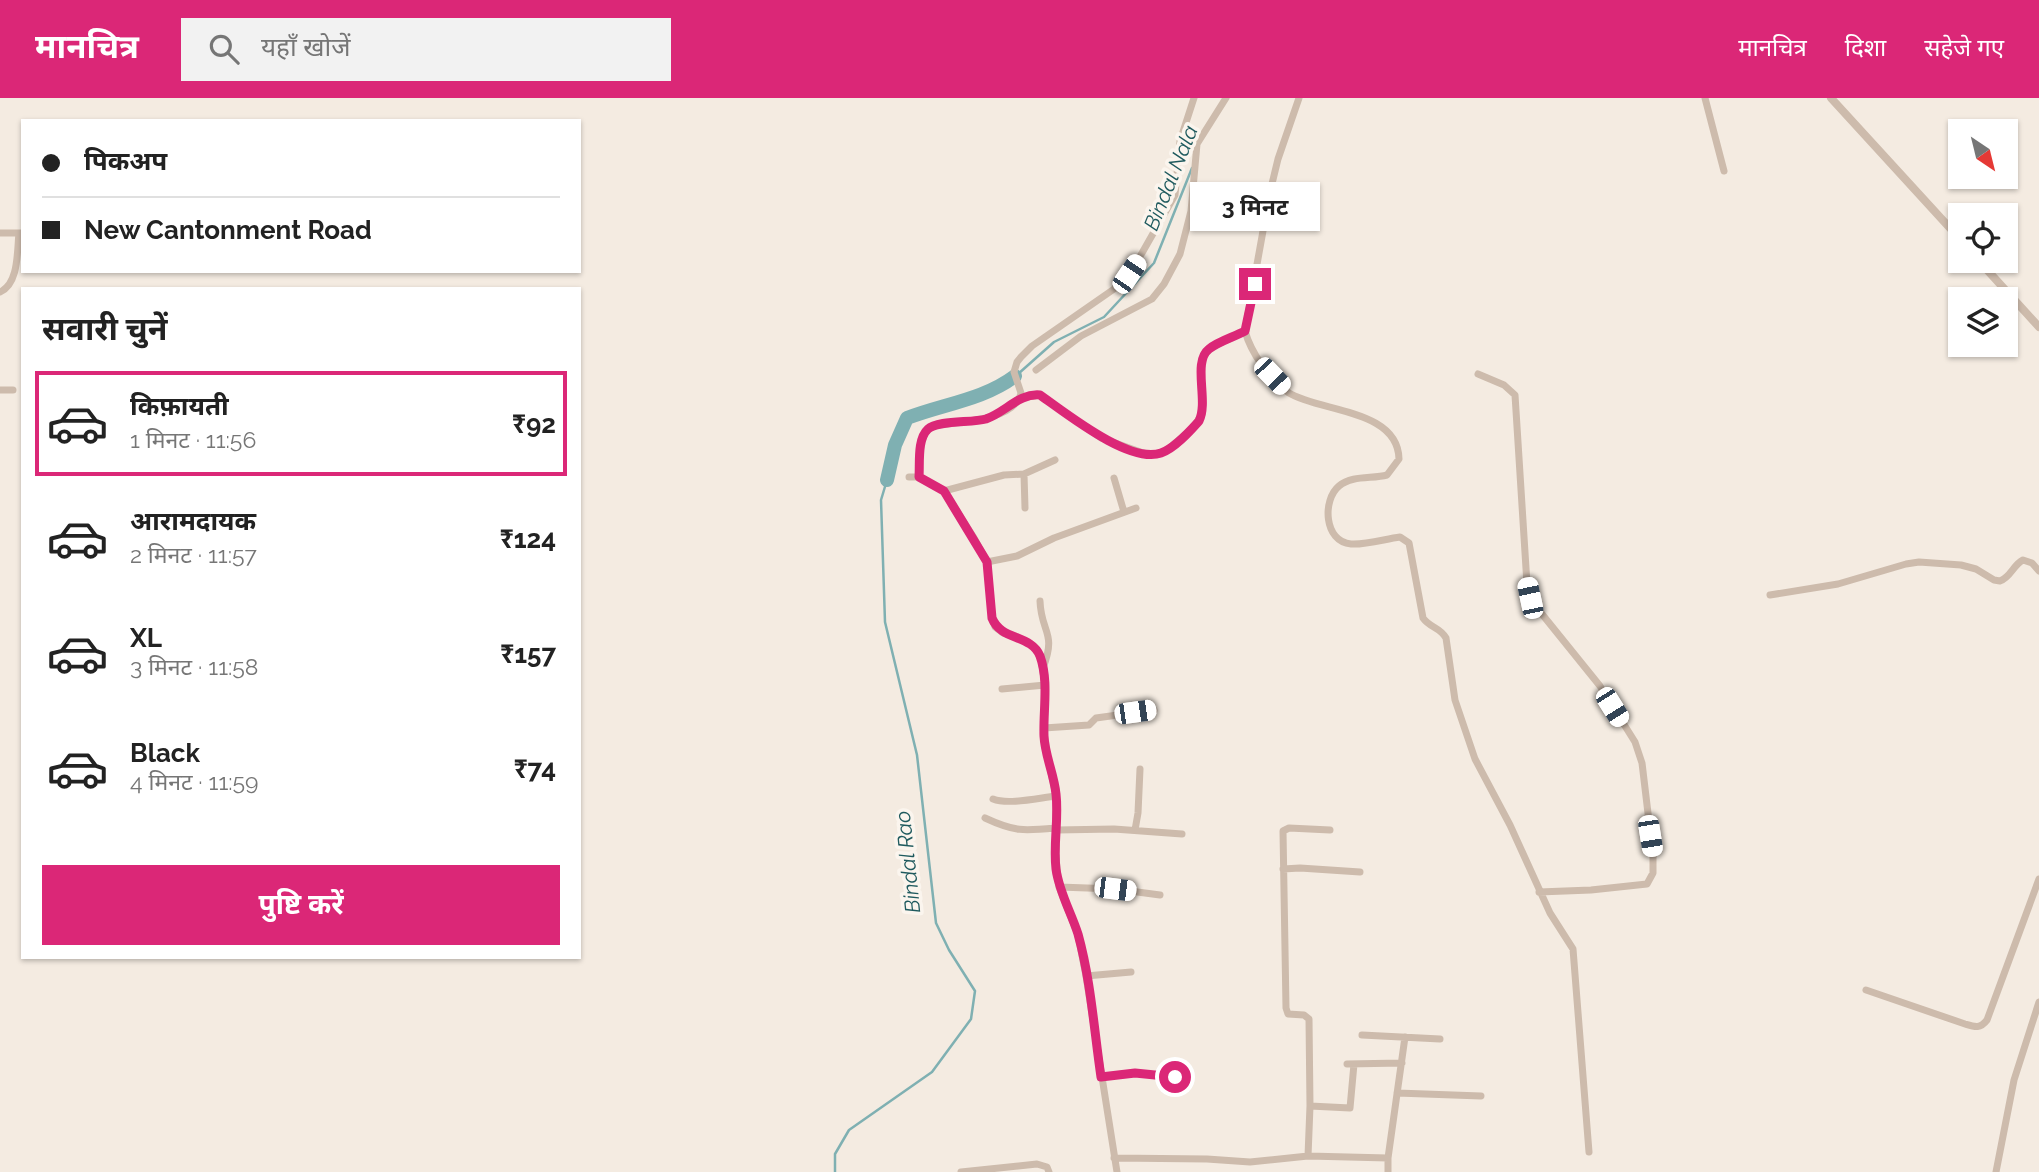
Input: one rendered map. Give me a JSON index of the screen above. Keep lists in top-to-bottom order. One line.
{"water":["Bindal Nala","Bindal Rao"],"north":"bottom right","page":{"header":"मानचित्र","search":"यहाँ खोजें","nav":["मानचित्र","दिशा","सहेजे गए"],"banner":["पिकअप","New Cantonment Road"],"bubble":"3 मिनट","heading":"सवारी चुनें","list":[{"name":"किफ़ायती","note":"1 मिनट · 11:56","value":"₹92"},{"name":"आरामदायक","note":"2 मिनट · 11:57","value":"₹124"},{"name":"XL","note":"3 मिनट · 11:58","value":"₹157"},{"name":"Black","note":"4 मिनट · 11:59","value":"₹74"}],"buttons":"पुष्टि करें"}}
